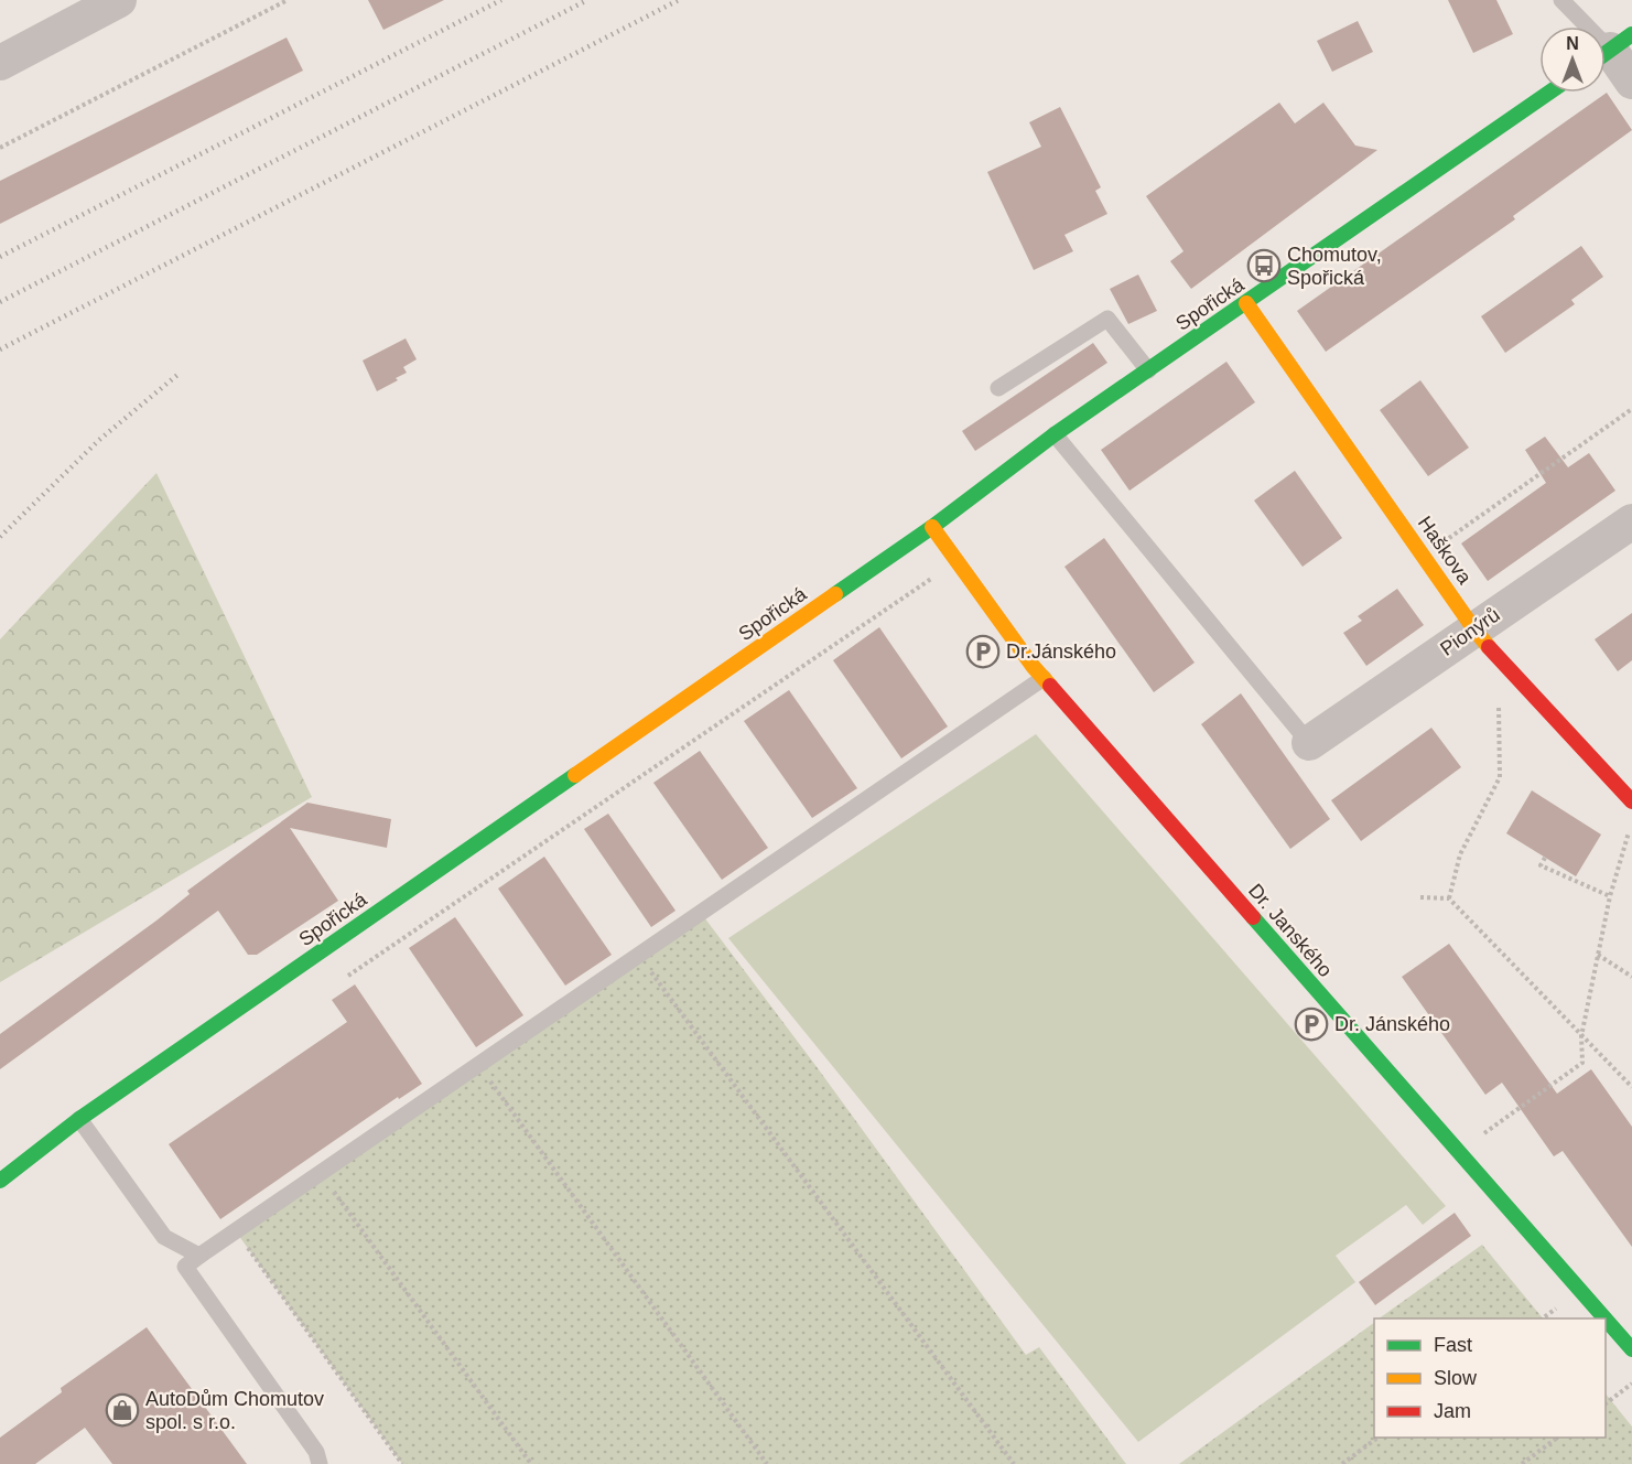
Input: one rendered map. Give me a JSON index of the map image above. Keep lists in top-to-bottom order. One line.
{"streets":{"street":["Spořická","Haškova","Pionýrů","Dr. Janského"]},"crossings":[["Spořická","Haškova"],["Spořická","Dr. Janského"],["Haškova","Pionýrů"]],"places":{"bus stop":["Chomutov, Spořická"],"parking":["Dr.Jánského","Dr. Jánského"],"shop":["AutoDům Chomutov spol. s r.o."]},"legend":["Fast","Slow","Jam"],"north":"top"}
